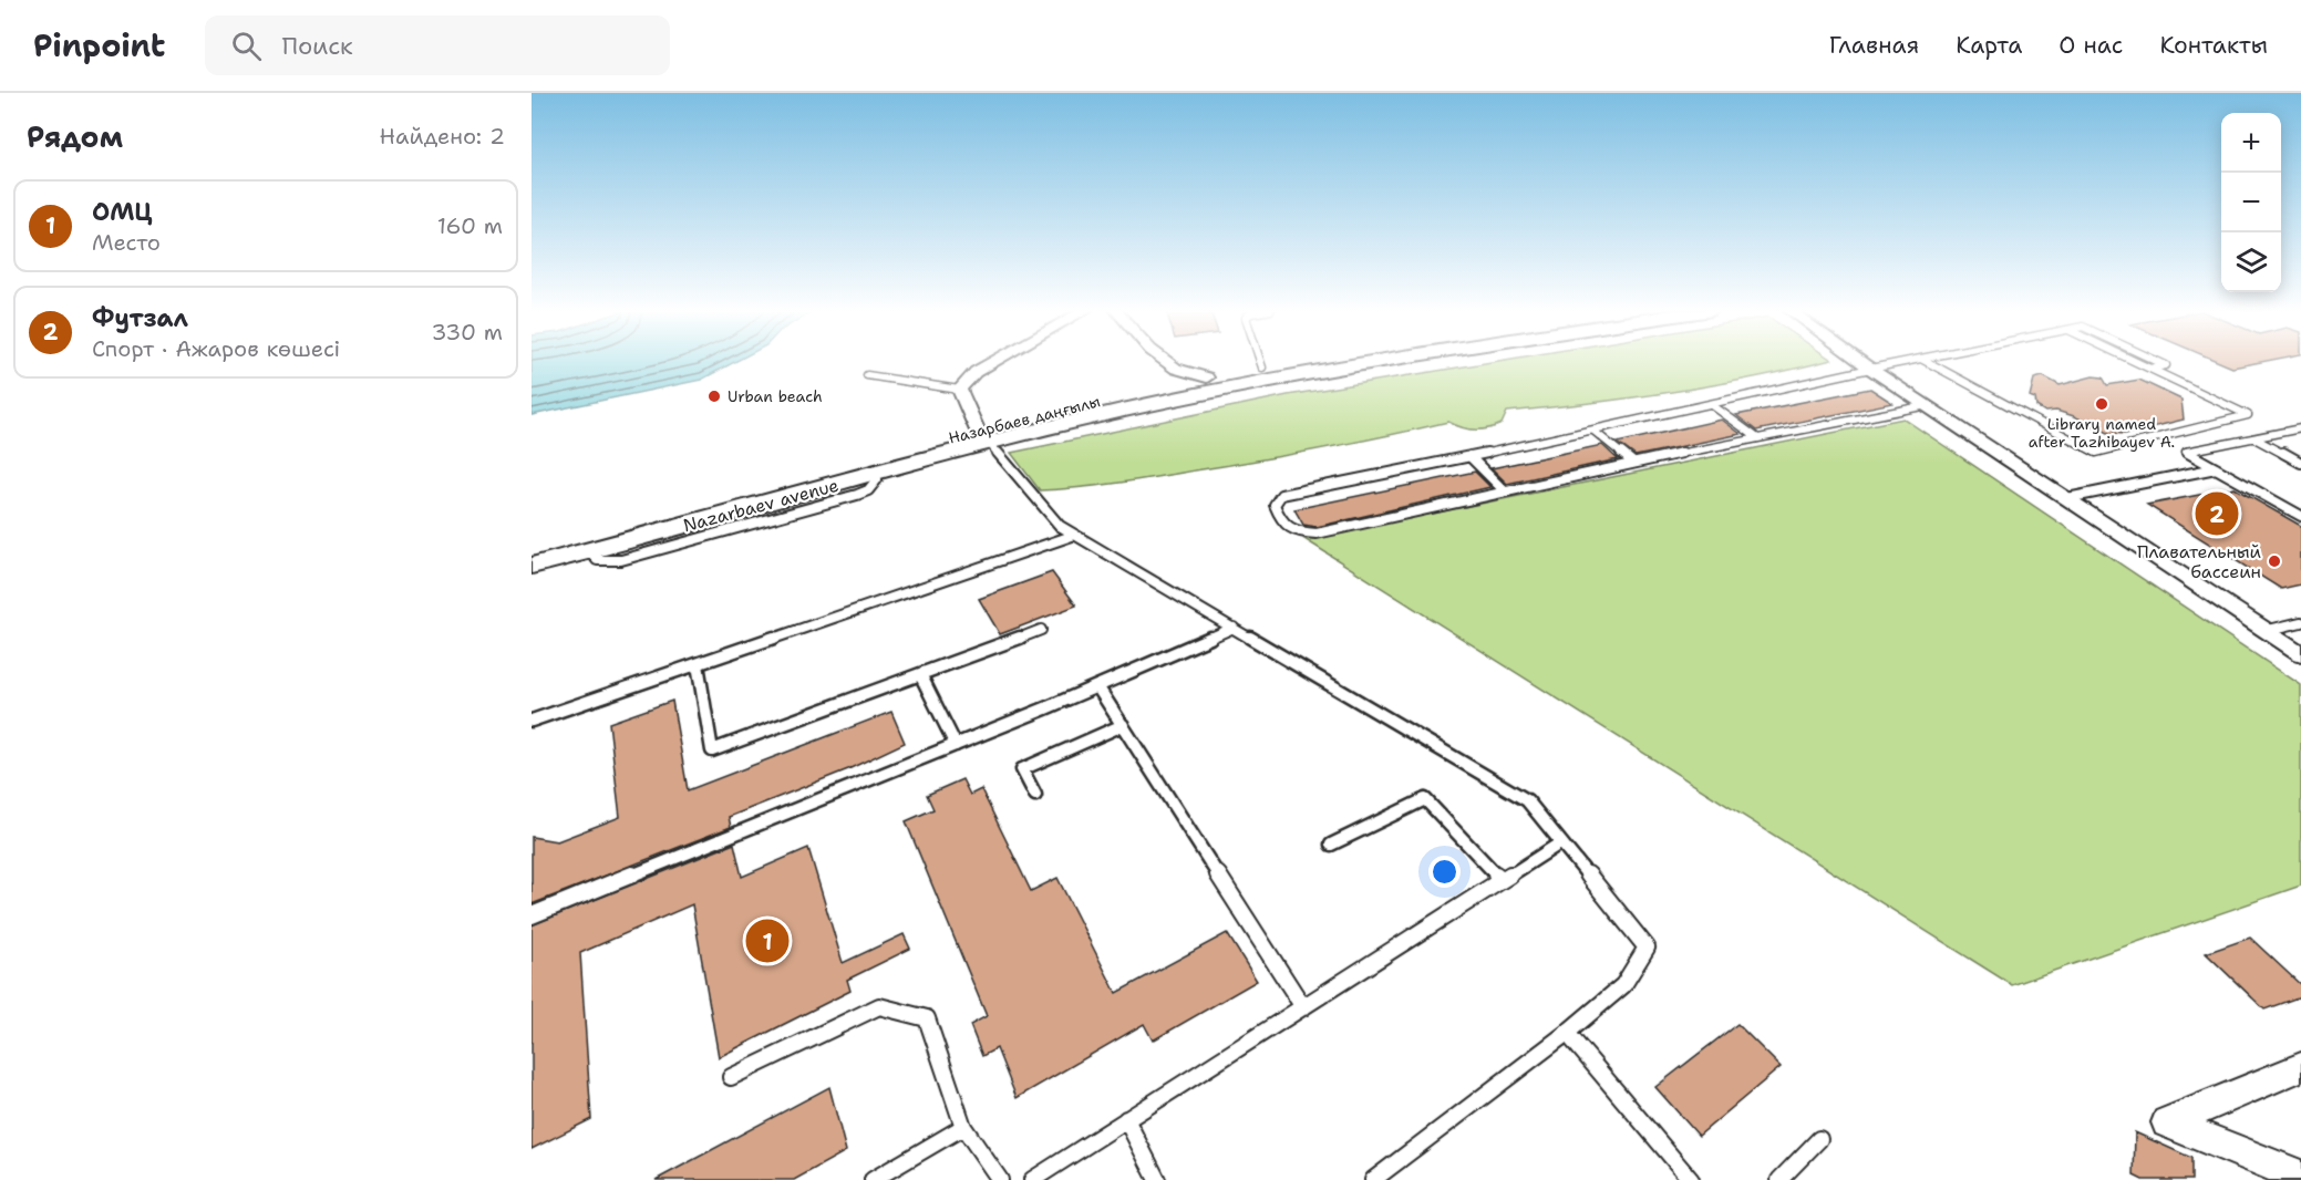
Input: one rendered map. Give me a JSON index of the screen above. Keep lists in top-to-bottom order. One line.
{"streets":{"main road":["Назарбаев даңғылы","Nazarbaev avenue"]},"crossings":[["Назарбаев даңғылы","Nazarbaev avenue"]],"places":["Urban beach","Library named after Tazhibayev A.","Плавательный бассеин"],"page":{"header":"Pinpoint","search":"Поиск","nav":["Главная","Карта","О нас","Контакты"],"heading":["Рядом","Найдено: 2"],"map_buttons":["+","−"],"list":[{"mark":"1","name":"ОМЦ","note":"Место","value":"160 m"},{"mark":"2","name":"Футзал","note":"Спорт · Ажаров көшесі","value":"330 m"}],"pins":["2","1"]}}
